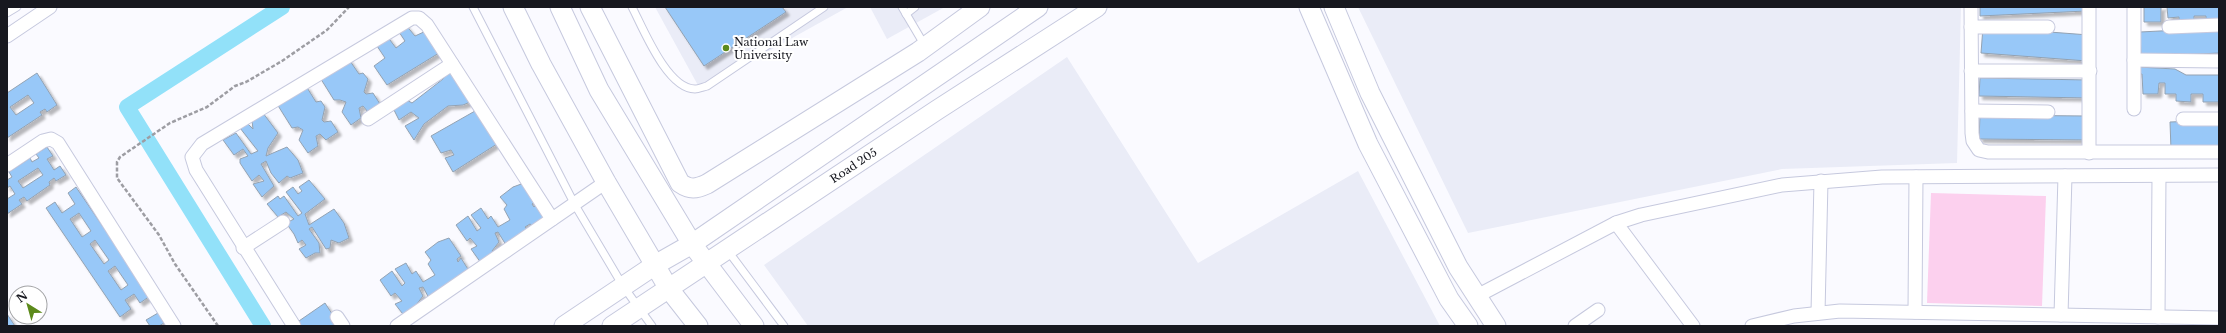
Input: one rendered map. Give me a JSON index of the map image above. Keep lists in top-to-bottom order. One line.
{"streets":{"main road":["Road 205"]},"places":["National Law University"],"north":"top left"}
